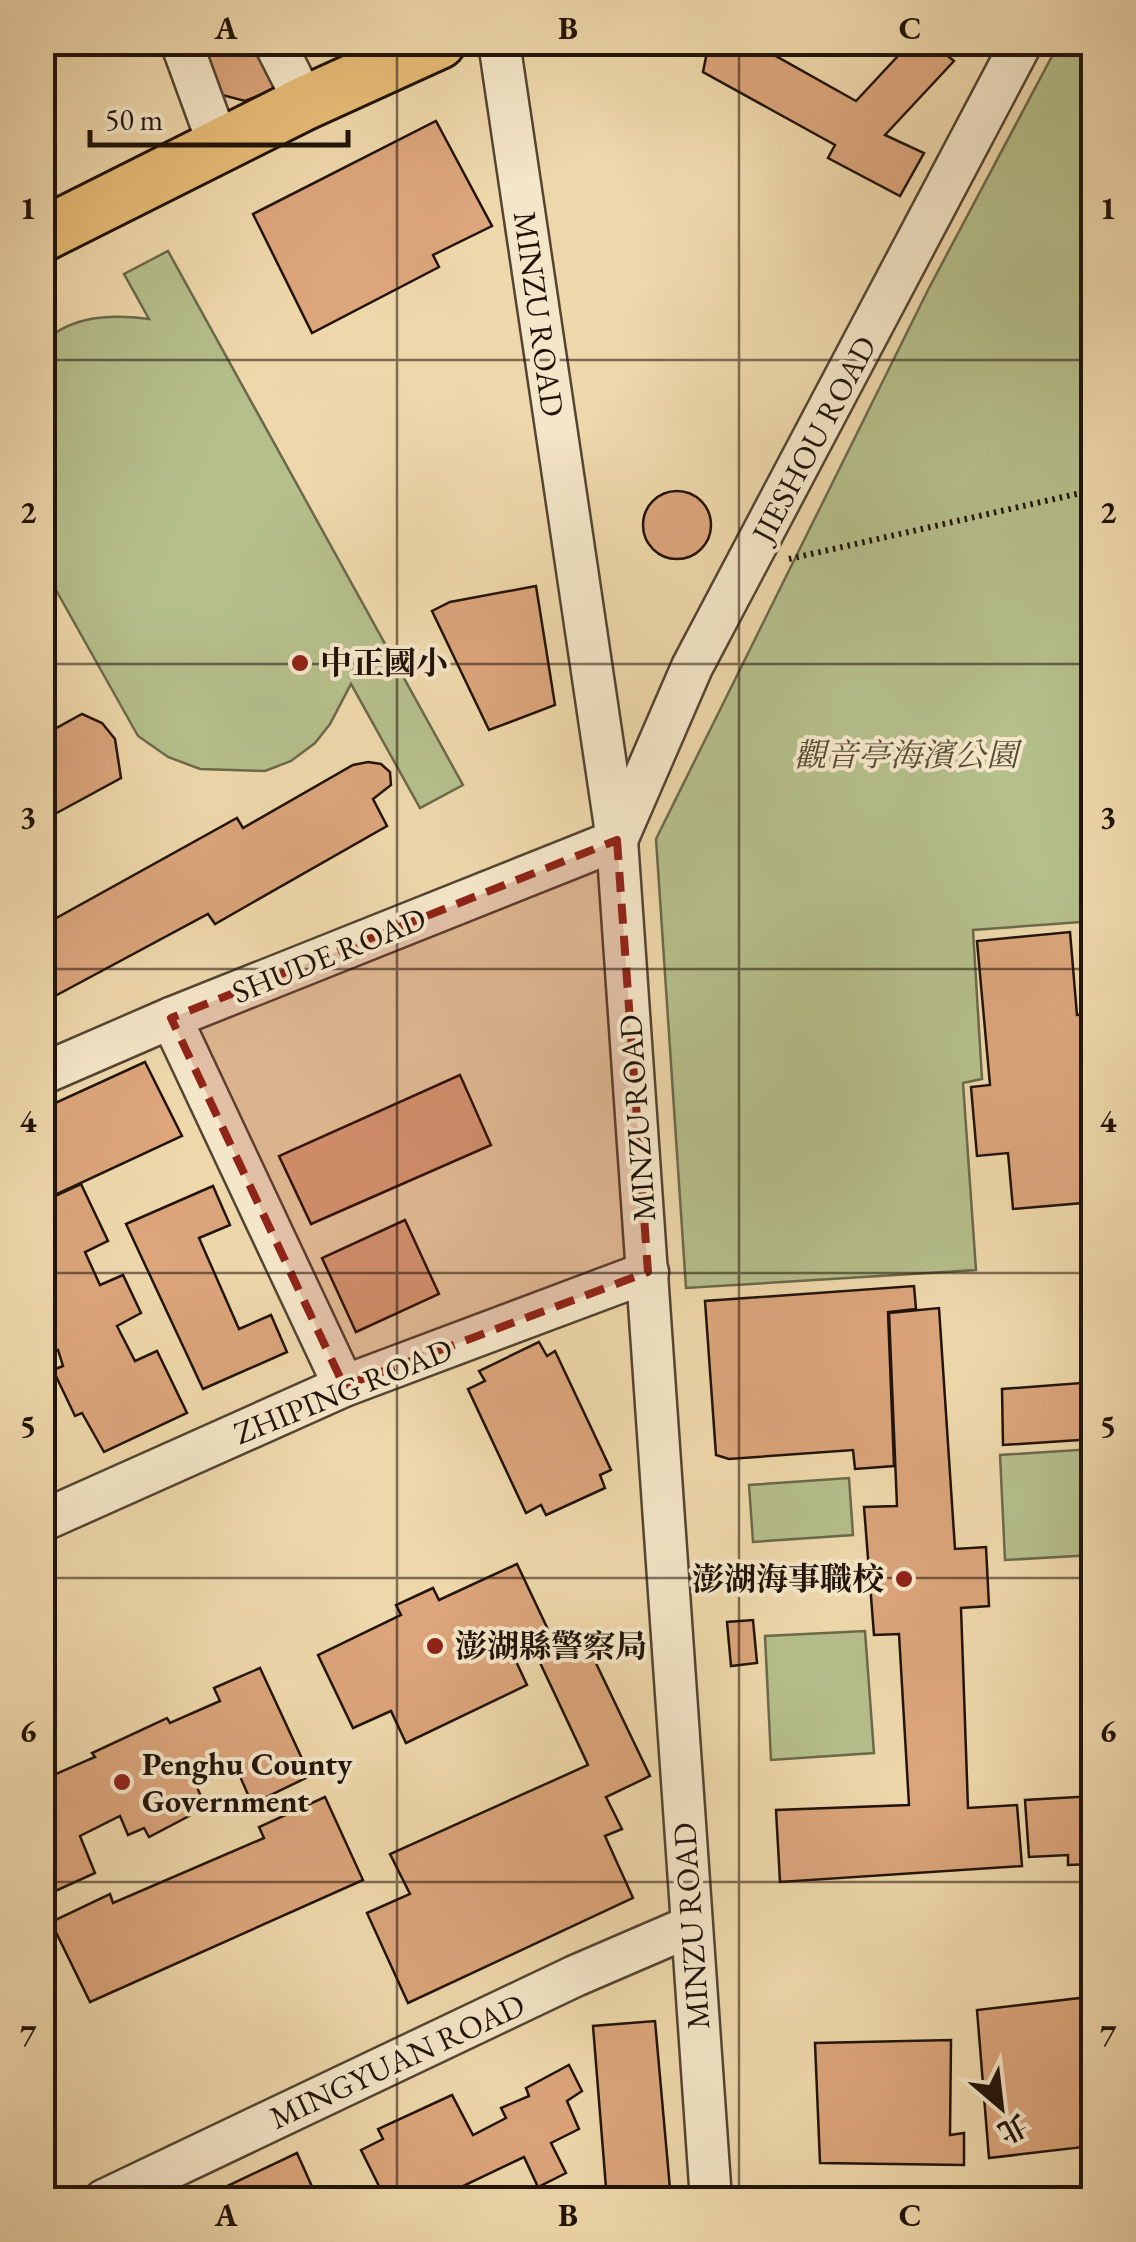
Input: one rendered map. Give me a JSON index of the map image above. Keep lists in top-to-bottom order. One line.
{"streets":{"street":["MINZU ROAD","JIESHOU ROAD","SHUDE ROAD","ZHIPING ROAD","MINGYUAN ROAD"]},"crossings":[["MINZU ROAD","JIESHOU ROAD"],["MINZU ROAD","SHUDE ROAD"],["MINZU ROAD","ZHIPING ROAD"],["MINZU ROAD","MINGYUAN ROAD"],["JIESHOU ROAD","SHUDE ROAD"]],"parks":["觀音亭海濱公園"],"places":["中正國小","澎湖海事職校","澎湖縣警察局","Penghu County Government"],"scale_bar":"50 m","north":"bottom right","grid":{"columns":["A","B","C"],"rows":["1","2","3","4","5","6","7"]}}
